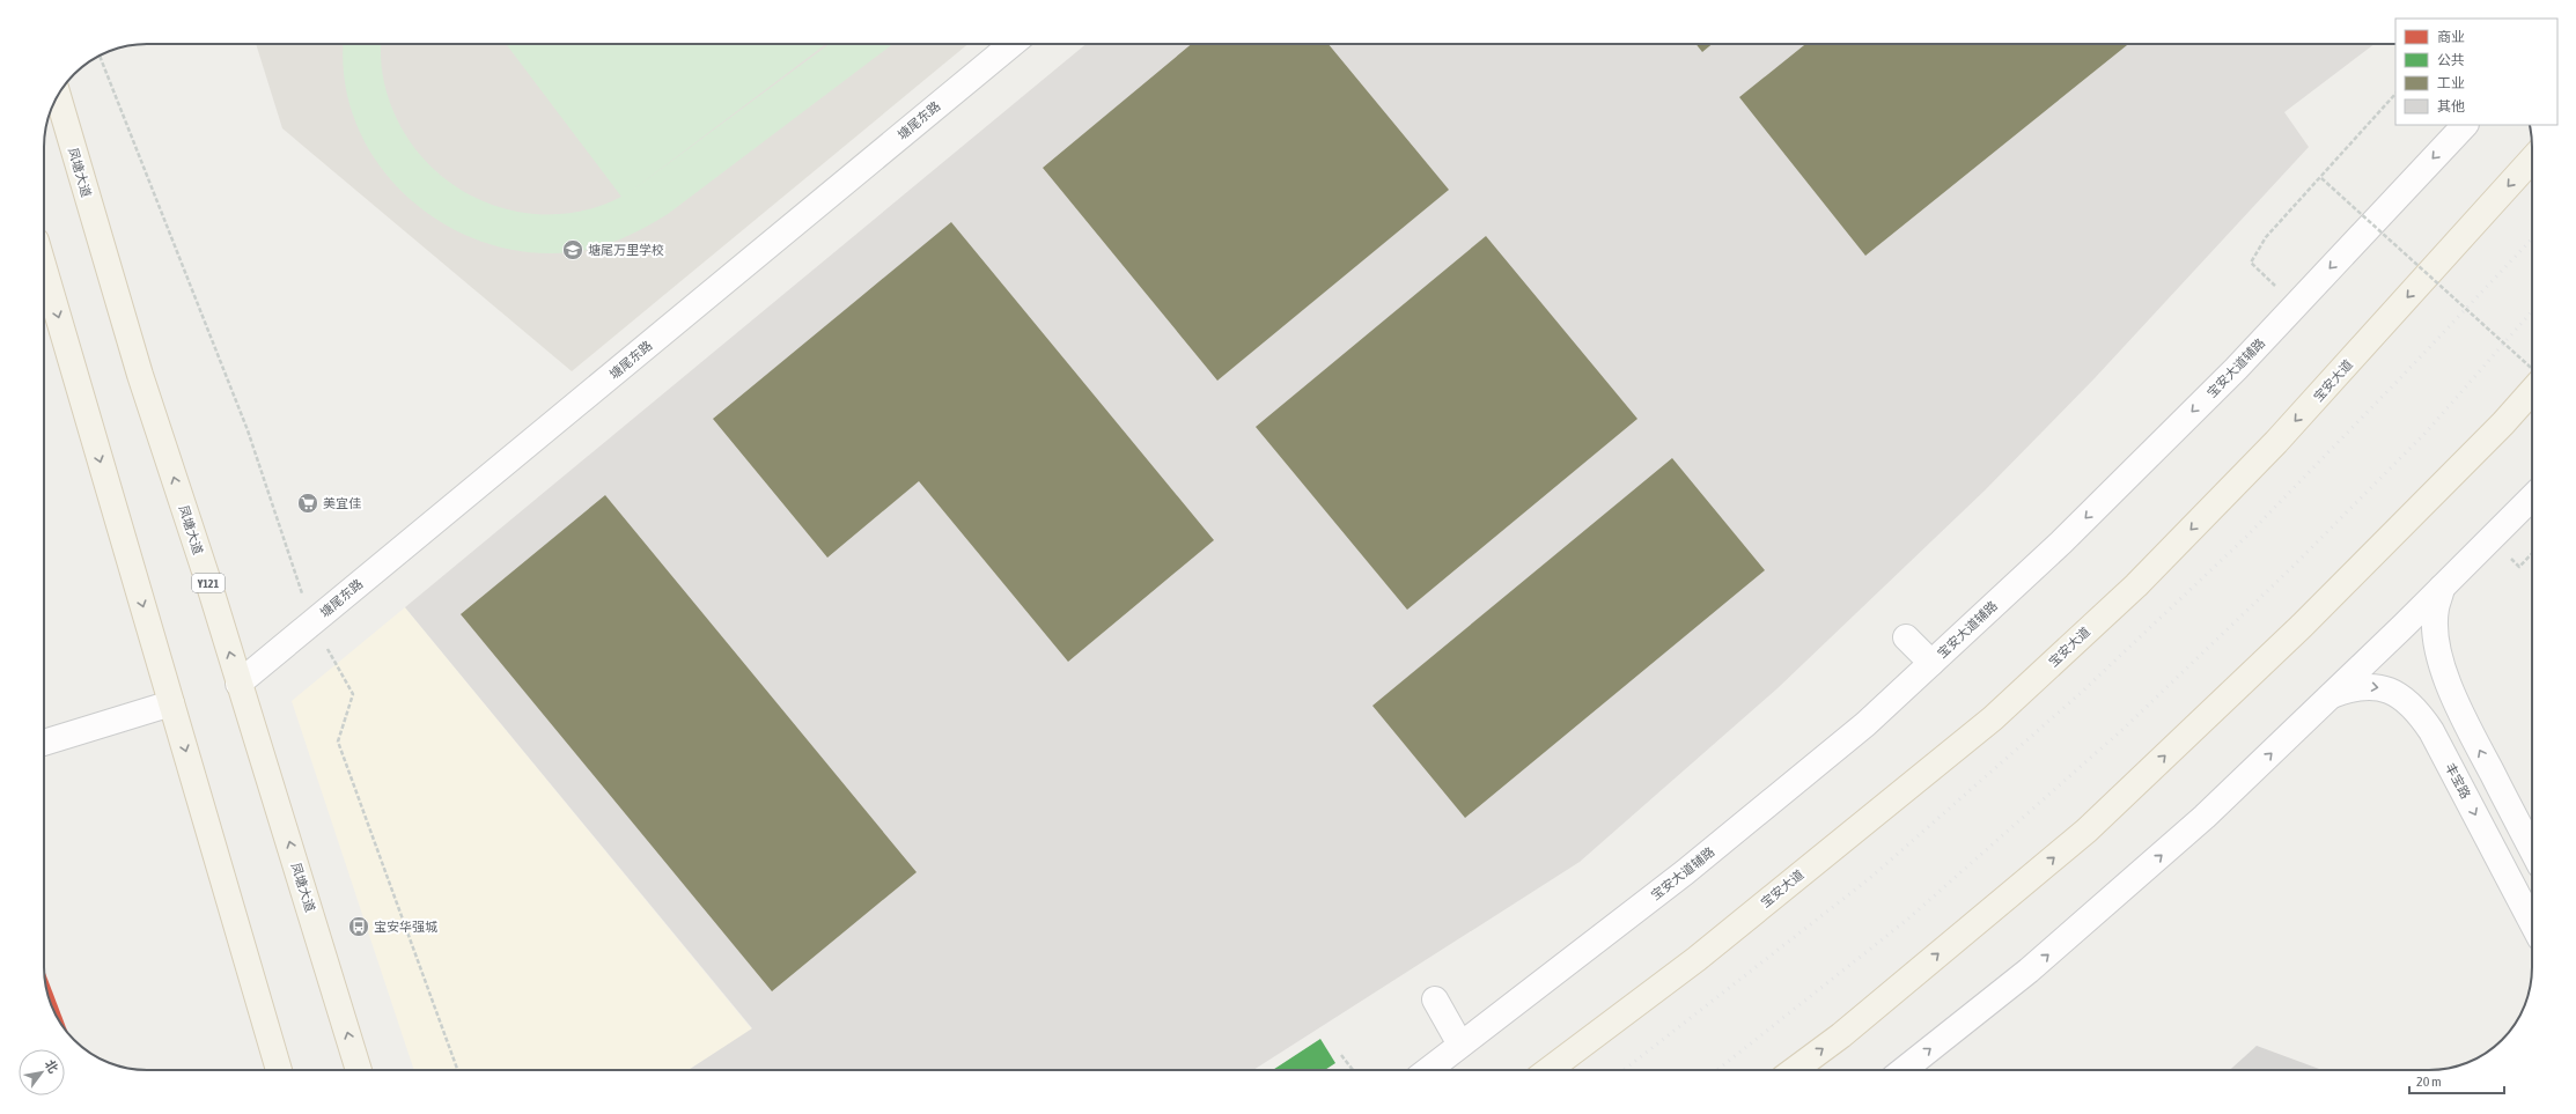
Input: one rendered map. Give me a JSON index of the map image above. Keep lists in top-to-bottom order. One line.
{"streets":{"main road":["塘尾东路","凤塘大道","宝安大道辅路","宝安大道","Y121","丰宝路"]},"crossings":[["塘尾东路","凤塘大道"]],"places":{"school or university":["塘尾万里学校"],"supermarket":["美宜佳"],"bus stop":["宝安华强城"]},"legend":["商业","公共","工业","其他"],"scale_bar":"20 m","north":"top right"}
